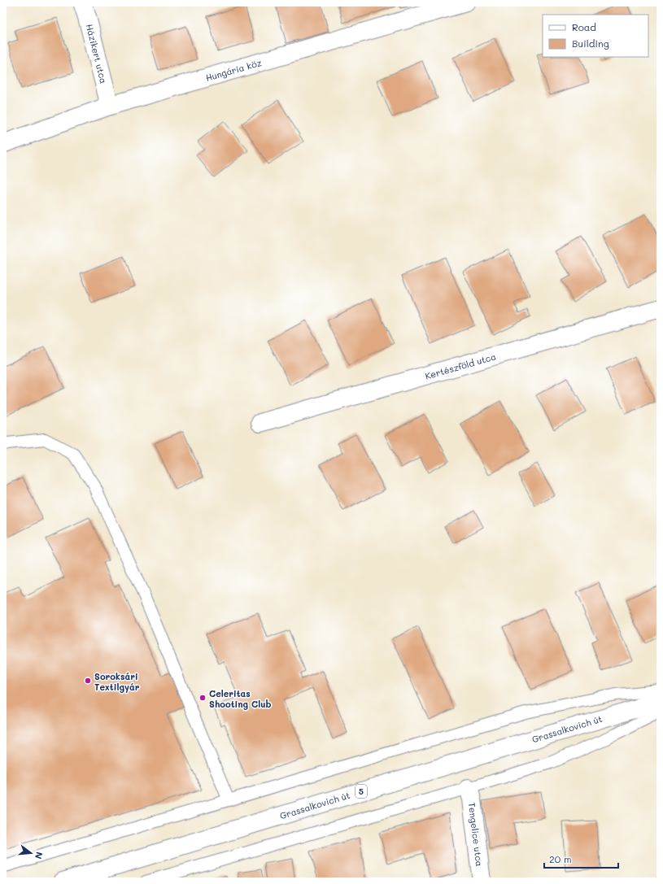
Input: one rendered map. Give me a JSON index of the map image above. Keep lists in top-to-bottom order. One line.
{"streets":{"street":["Házikert utca","Hungária köz","Kertészföld utca","Grassalkovich út","5","Tengelice utca"]},"crossings":[["Házikert utca","Hungária köz"]],"places":["Soroksári Textilgyár","Celeritas Shooting Club"],"legend":["Road","Building"],"scale_bar":"20 m","north":"right"}
